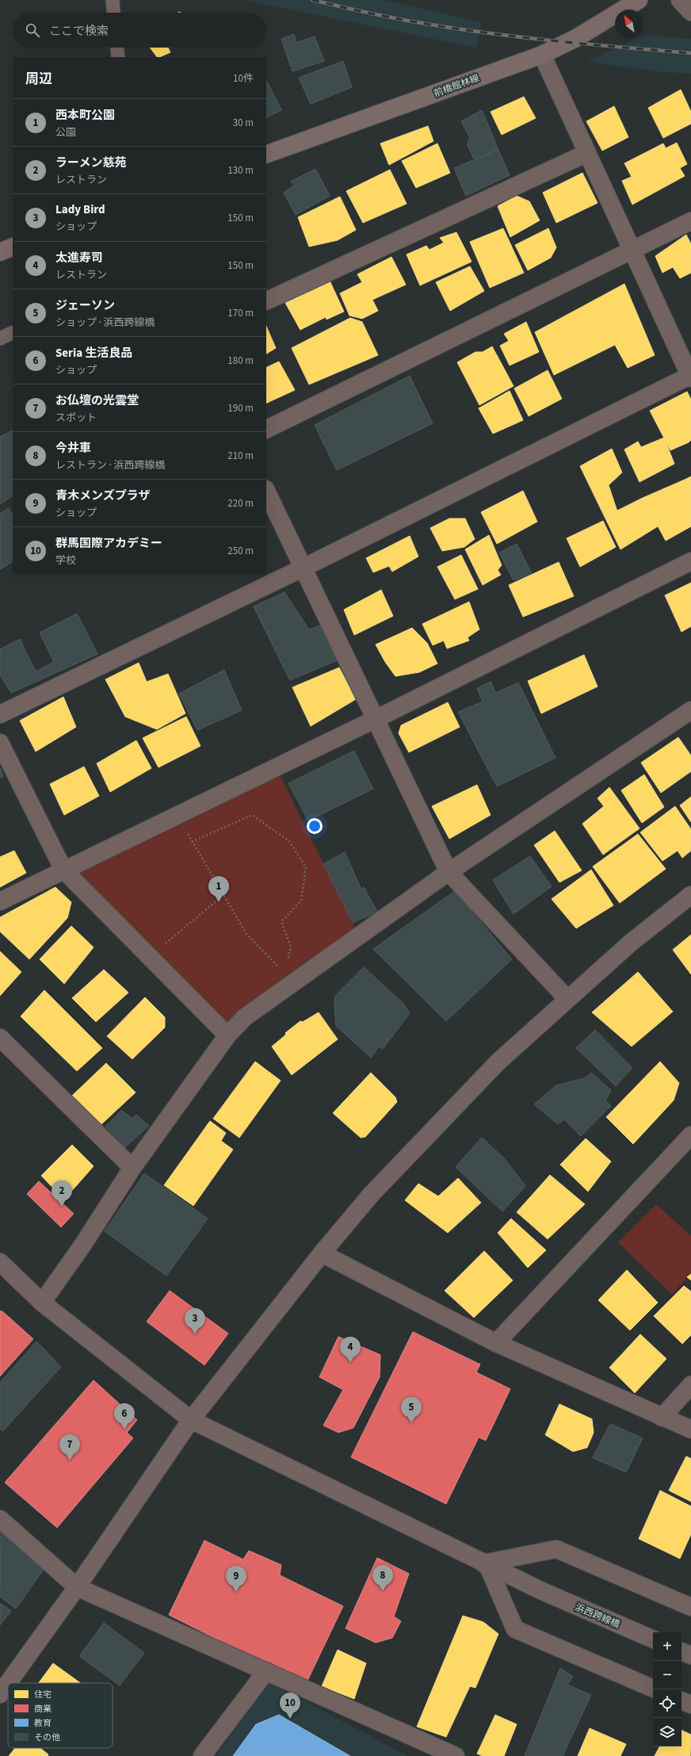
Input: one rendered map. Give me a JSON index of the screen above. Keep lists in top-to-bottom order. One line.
{"streets":{"main road":["前橋館林線"],"street":["浜西跨線橋"]},"legend":["住宅","商業","教育","その他"],"north":"top left","page":{"search":"ここで検索","heading":["周辺","10件"],"list":[{"mark":"1","name":"西本町公園","note":"公園","value":"30 m"},{"mark":"2","name":"ラーメン慈苑","note":"レストラン","value":"130 m"},{"mark":"3","name":"Lady Bird","note":"ショップ","value":"150 m"},{"mark":"4","name":"太進寿司","note":"レストラン","value":"150 m"},{"mark":"5","name":"ジェーソン","note":"ショップ · 浜西跨線橋","value":"170 m"},{"mark":"6","name":"Seria 生活良品","note":"ショップ","value":"180 m"},{"mark":"7","name":"お仏壇の光雲堂","note":"スポット","value":"190 m"},{"mark":"8","name":"今井車","note":"レストラン · 浜西跨線橋","value":"210 m"},{"mark":"9","name":"青木メンズプラザ","note":"ショップ","value":"220 m"},{"mark":"10","name":"群馬国際アカデミー","note":"学校","value":"250 m"}],"pins":["1","2","3","4","5","6","7","8","9","10"],"map_buttons":["+","−"]}}
